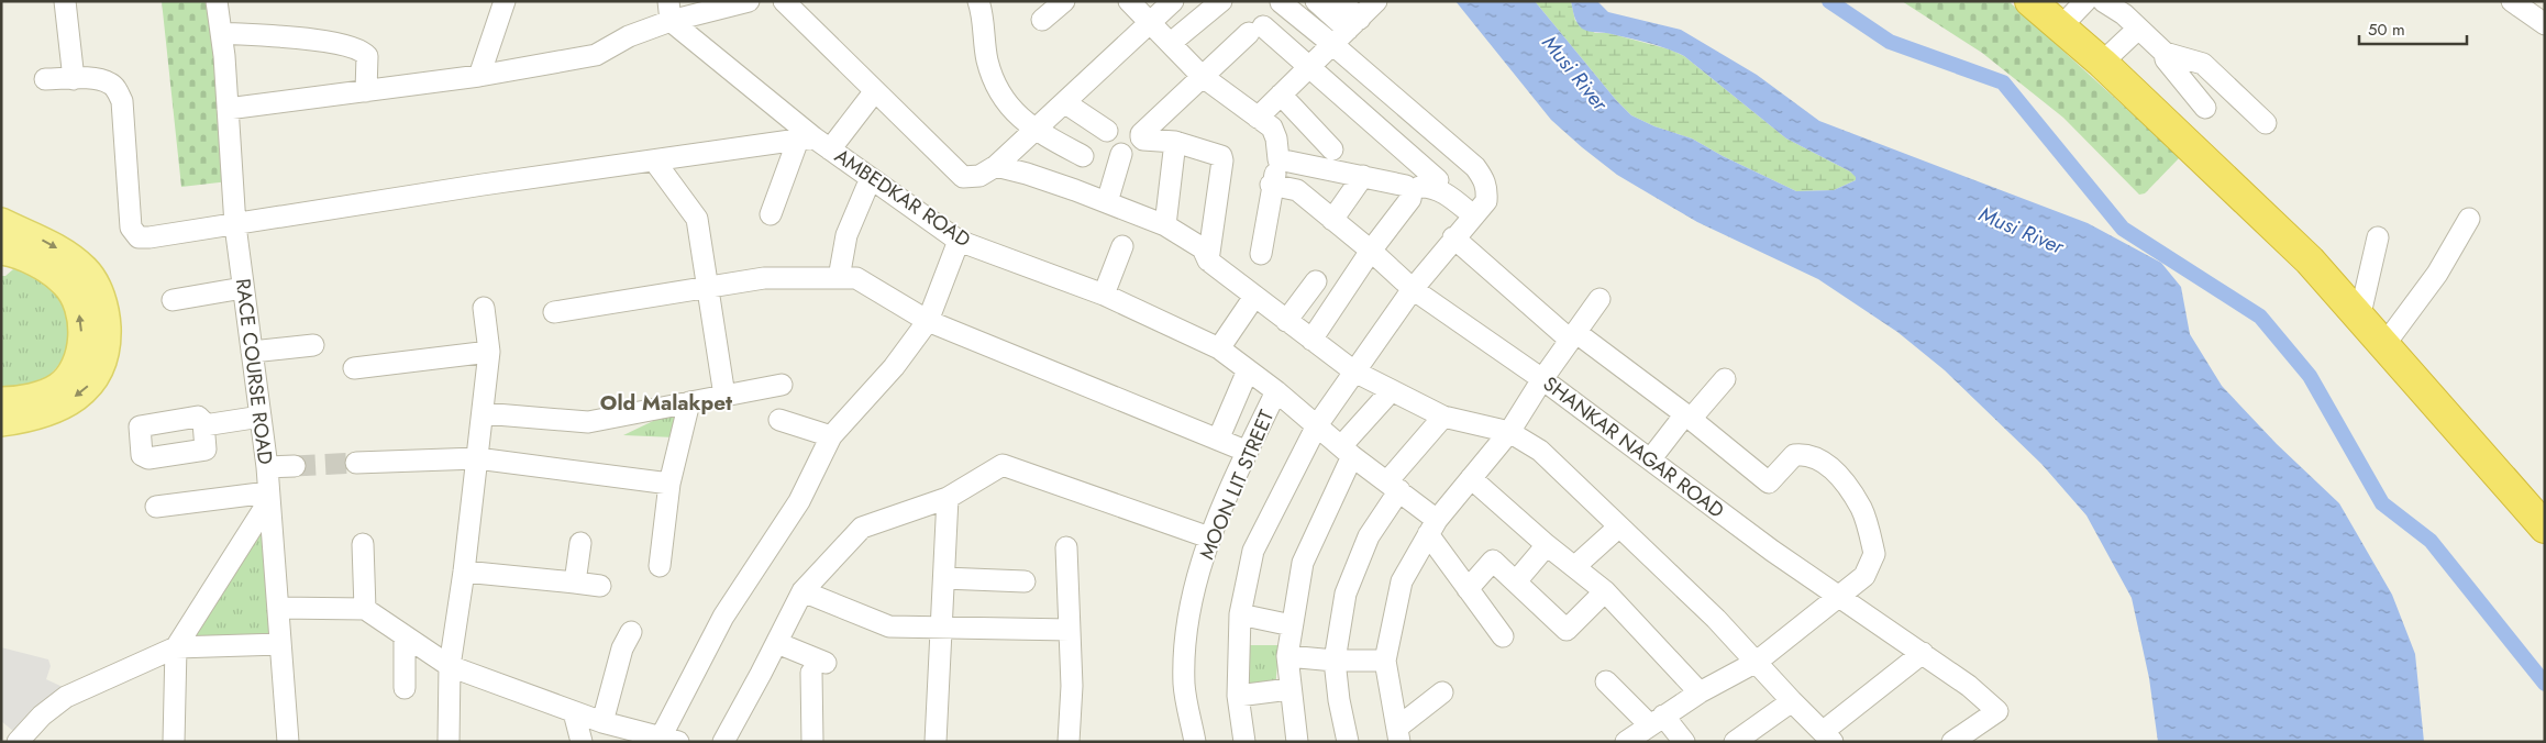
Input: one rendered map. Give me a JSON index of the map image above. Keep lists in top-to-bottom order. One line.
{"streets":{"street":["AMBEDKAR ROAD","RACE COURSE ROAD","SHANKAR NAGAR ROAD","MOON LIT STREET"]},"crossings":[["AMBEDKAR ROAD","MOON LIT STREET"]],"districts":["Old Malakpet"],"water":["Musi River"],"scale_bar":"50 m"}
